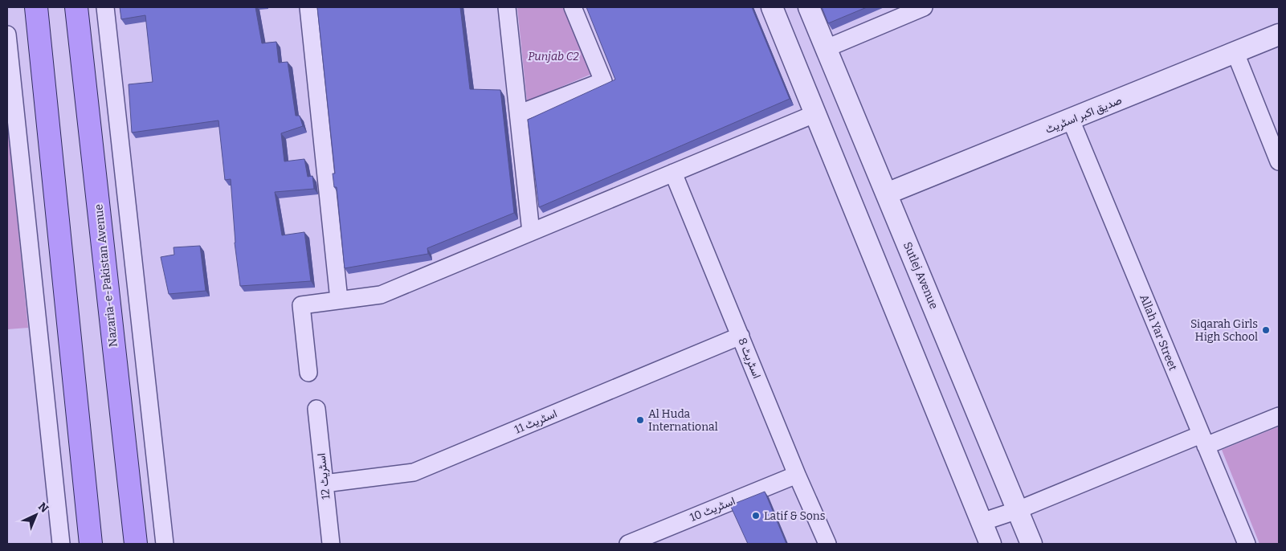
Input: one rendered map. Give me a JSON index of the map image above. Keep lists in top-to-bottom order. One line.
{"streets":{"main road":["Nazaria-e-Pakistan Avenue"],"street":["صدیق اکبر اسٹریٹ","Sutlej Avenue","Allah Yar Street","اسٹریٹ 8","اسٹریٹ 11","اسٹریٹ 12","اسٹریٹ 10"]},"crossings":[["صدیق اکبر اسٹریٹ","Sutlej Avenue"],["صدیق اکبر اسٹریٹ","Allah Yar Street"],["اسٹریٹ 8","اسٹریٹ 11"],["اسٹریٹ 8","اسٹریٹ 10"],["اسٹریٹ 11","اسٹریٹ 12"]],"parks":["Punjab C2"],"places":["Siqarah Girls High School","Al Huda International","Latif & Sons"],"north":"top right"}
